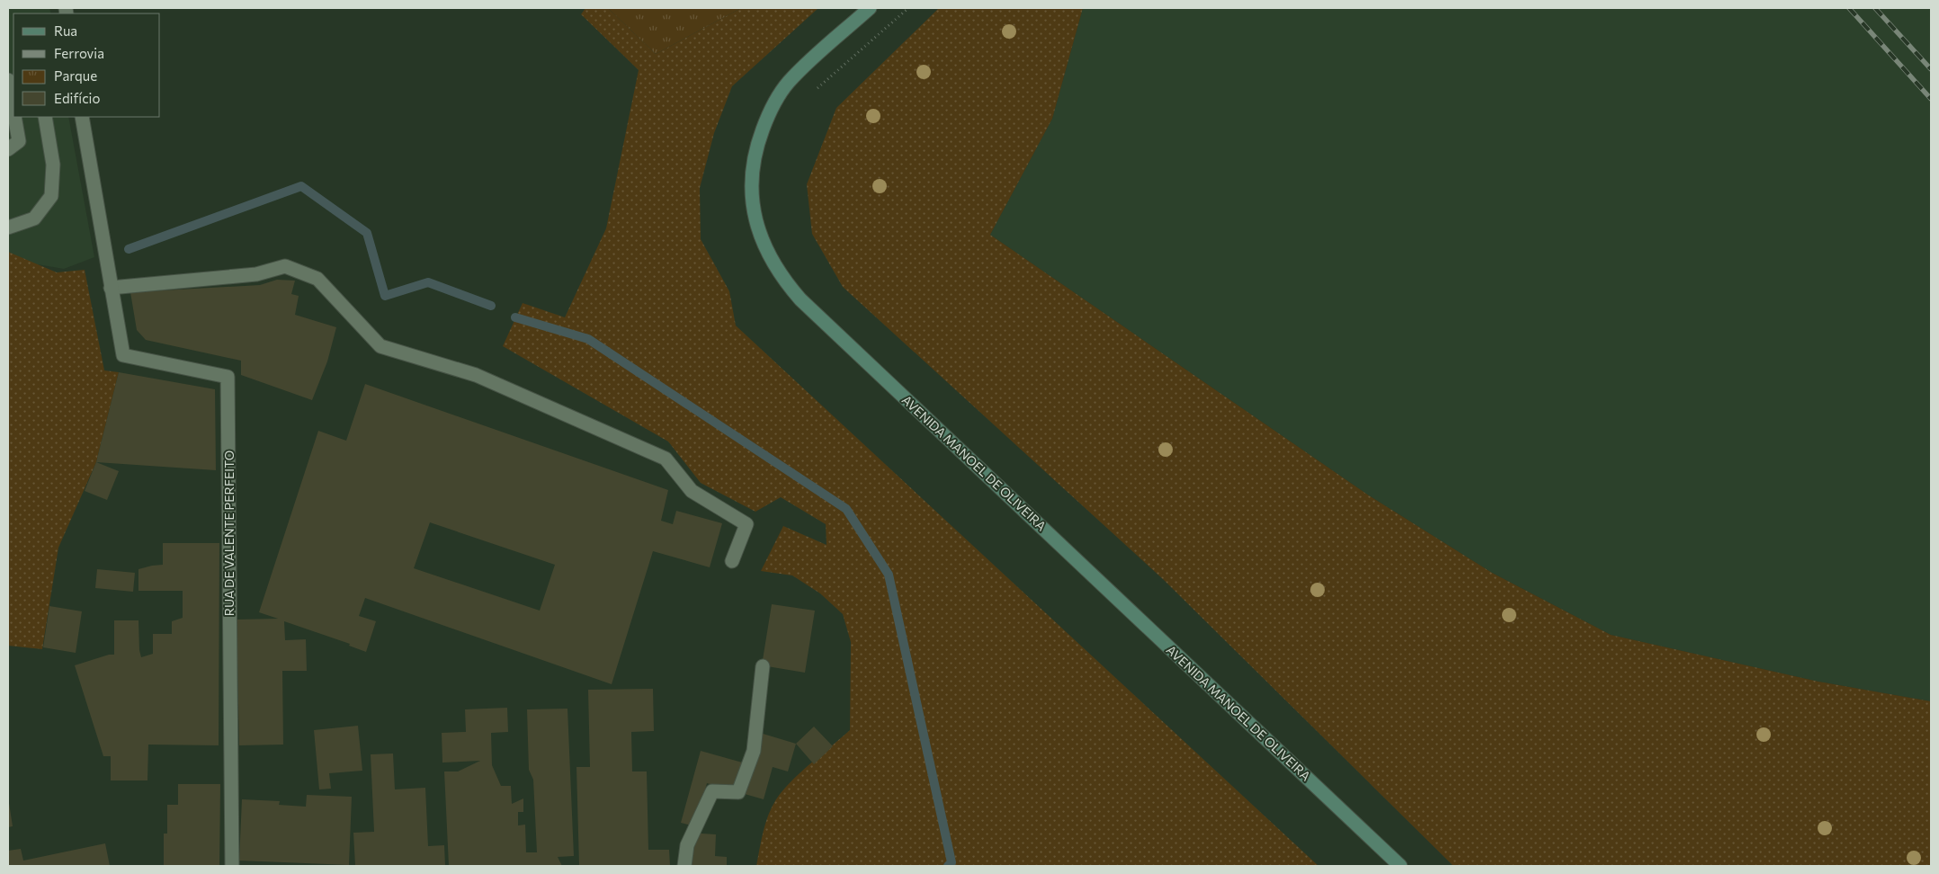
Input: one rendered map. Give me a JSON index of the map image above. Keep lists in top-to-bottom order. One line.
{"streets":{"main road":["AVENIDA MANOEL DE OLIVEIRA"],"street":["RUA DE VALENTE PERFEITO"]},"legend":["Rua","Ferrovia","Parque","Edifício"]}
